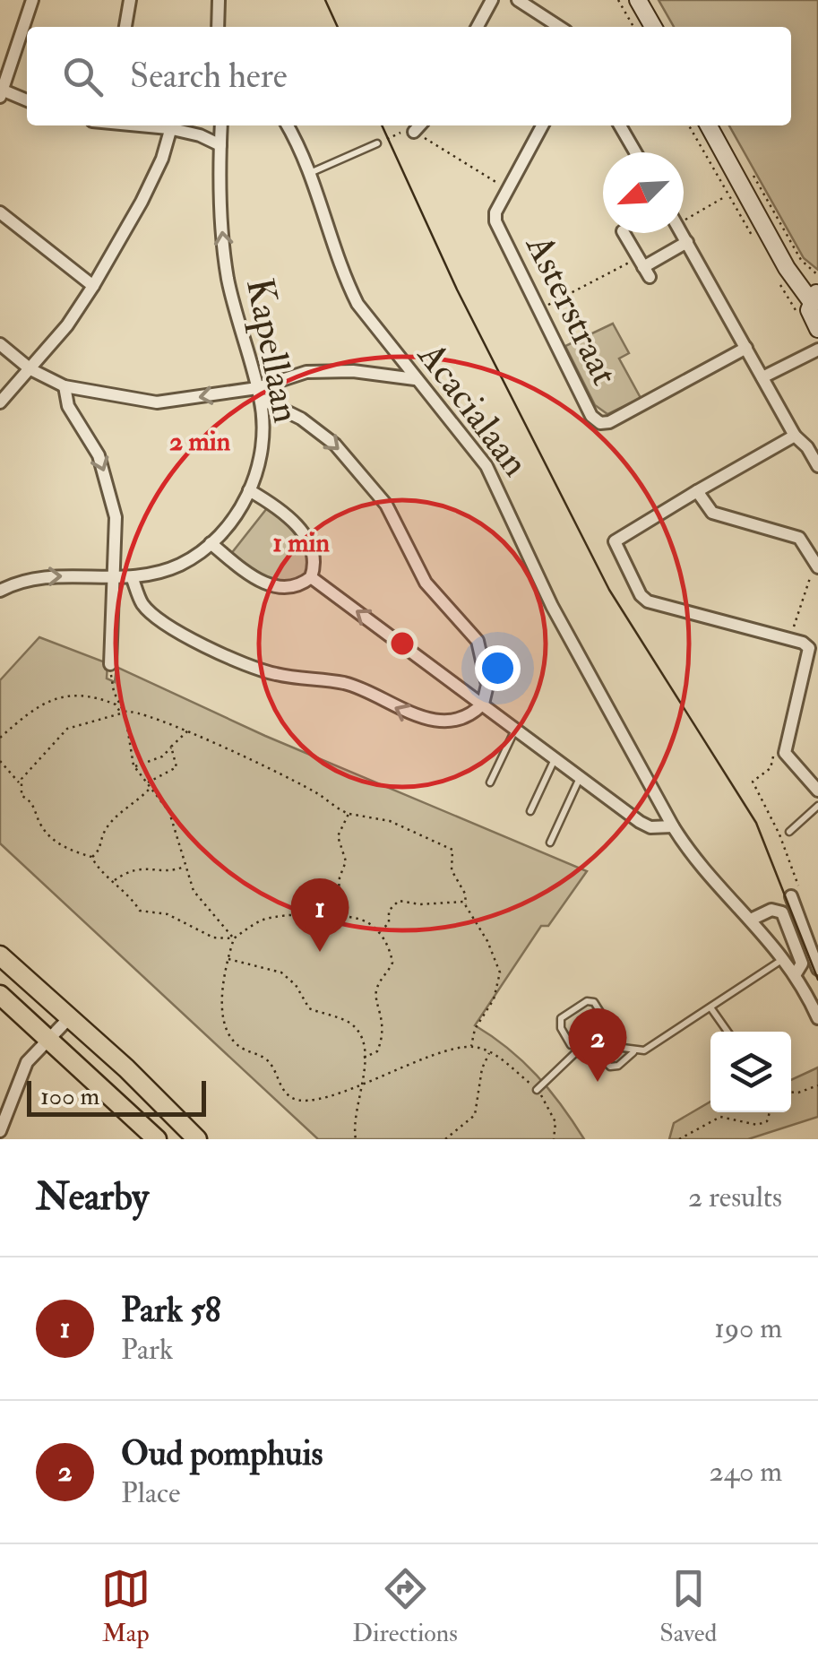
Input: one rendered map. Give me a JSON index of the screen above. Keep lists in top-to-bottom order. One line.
{"streets":{"street":["Asterstraat","Kapellaan","Acacialaan"]},"scale_bar":"100 m","north":"bottom left","page":{"search":"Search here","pins":["1","2"],"scale":"100 m","heading":["Nearby","2 results"],"list":[{"mark":"1","name":"Park 58","note":"Park","value":"190 m"},{"mark":"2","name":"Oud pomphuis","note":"Place","value":"240 m"}],"nav":["Map","Directions","Saved"]},"rings":["2 min","1 min"]}
